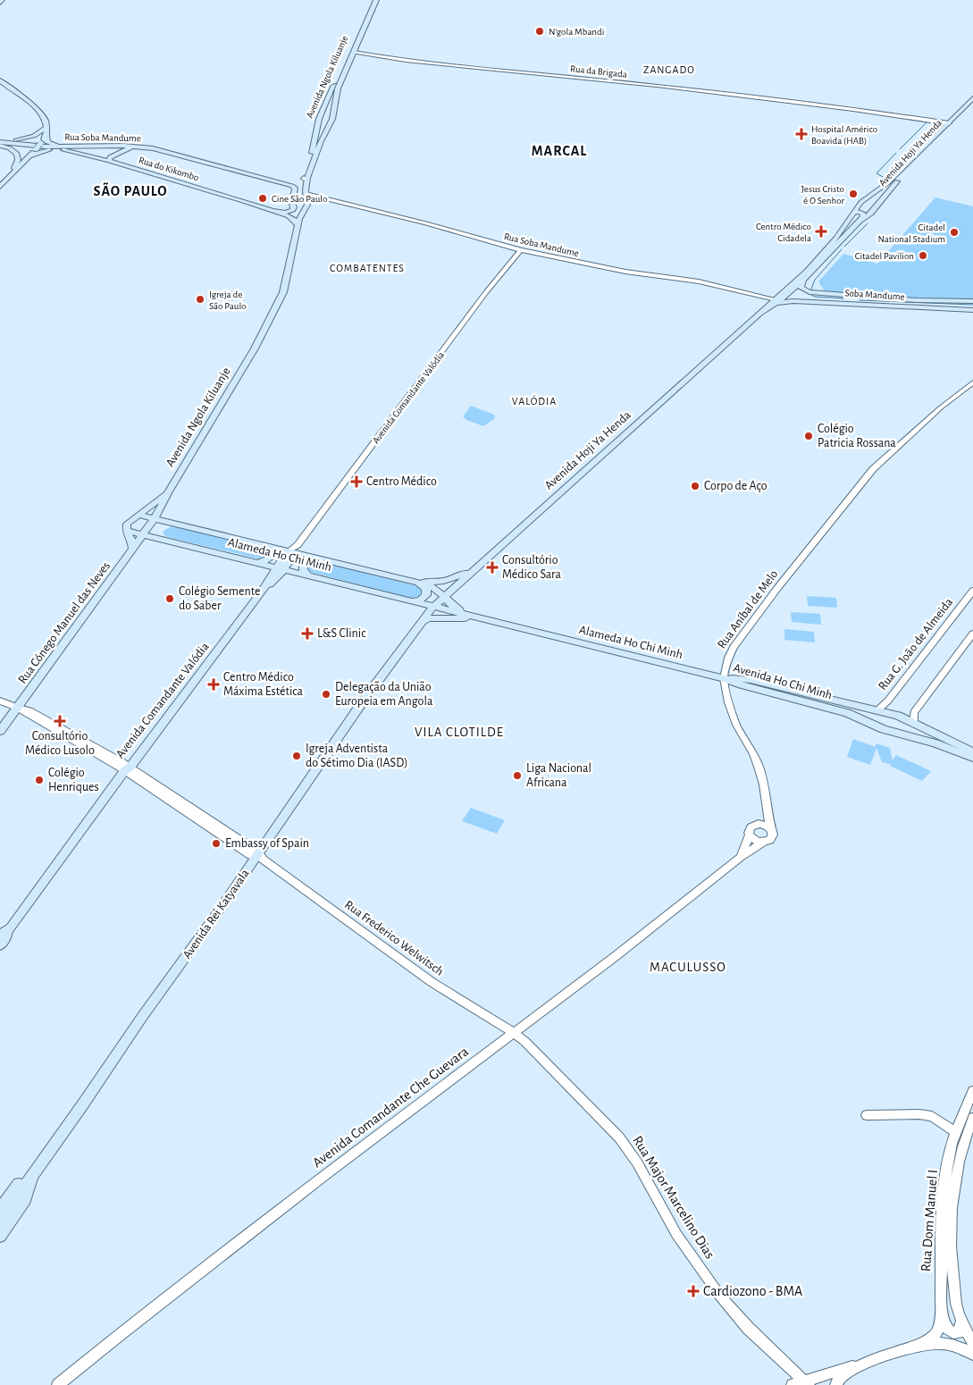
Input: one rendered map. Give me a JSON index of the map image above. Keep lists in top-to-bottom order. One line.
{"streets":{"main road":["Avenida Ngola Kiluanje","Rua Soba Mandume","Avenida Hoji Ya Henda","Rua do Kikombo","Soba Mandume","Avenida Comandante Valódia","Alameda Ho Chi Minh","Rua Cónego Manuel das Neves","Avenida Ho Chi Minh","Avenida Rei Katyavala"],"street":["Rua da Brigada","Rua Aníbal de Melo","Rua G. João de Almeida","Rua Frederico Welwitsch","Avenida Comandante Che Guevara","Rua Major Marcelino Dias","Rua Dom Manuel I"]},"crossings":[["Rua da Brigada","Avenida Ngola Kiluanje"],["Rua da Brigada","Avenida Hoji Ya Henda"],["Avenida Ngola Kiluanje","Rua Soba Mandume"],["Avenida Ngola Kiluanje","Alameda Ho Chi Minh"],["Avenida Ngola Kiluanje","Rua Cónego Manuel das Neves"],["Rua Soba Mandume","Avenida Hoji Ya Henda"],["Rua Soba Mandume","Rua do Kikombo"],["Rua Soba Mandume","Soba Mandume"],["Rua Soba Mandume","Avenida Comandante Valódia"],["Avenida Hoji Ya Henda","Soba Mandume"],["Avenida Hoji Ya Henda","Avenida Rei Katyavala"],["Avenida Comandante Valódia","Alameda Ho Chi Minh"],["Avenida Comandante Valódia","Rua Frederico Welwitsch"],["Alameda Ho Chi Minh","Rua Aníbal de Melo"],["Alameda Ho Chi Minh","Avenida Ho Chi Minh"],["Rua Aníbal de Melo","Avenida Ho Chi Minh"],["Rua Aníbal de Melo","Avenida Comandante Che Guevara"],["Rua Cónego Manuel das Neves","Rua Frederico Welwitsch"],["Rua G. João de Almeida","Avenida Ho Chi Minh"],["Avenida Rei Katyavala","Rua Frederico Welwitsch"],["Rua Frederico Welwitsch","Avenida Comandante Che Guevara"],["Rua Frederico Welwitsch","Rua Major Marcelino Dias"],["Avenida Comandante Che Guevara","Rua Major Marcelino Dias"]],"districts":["ZANGADO","MARCAL","SÃO PAULO","COMBATENTES","VALÓDIA","VILA CLOTILDE","MACULUSSO"],"places":{"other":["N'gola Mbandi","Jesus Cristo é O Senhor","Cine São Paulo","Citadel National Stadium","Citadel Pavilion","Igreja de São Paulo","Colégio Patricia Rossana","Corpo de Aço","Colégio Semente do Saber","Delegação da União Europeia em Angola","Igreja Adventista do Sétimo Dia (IASD)","Liga Nacional Africana","Colégio Henriques","Embassy of Spain"],"health":["Hospital Américo Boavida (HAB)","Centro Médico Cidadela","Centro Médico","Consultório Médico Sara","L&S Clinic","Centro Médico Máxima Estética","Consultório Médico Lusolo","Cardiozono - BMA"]}}
